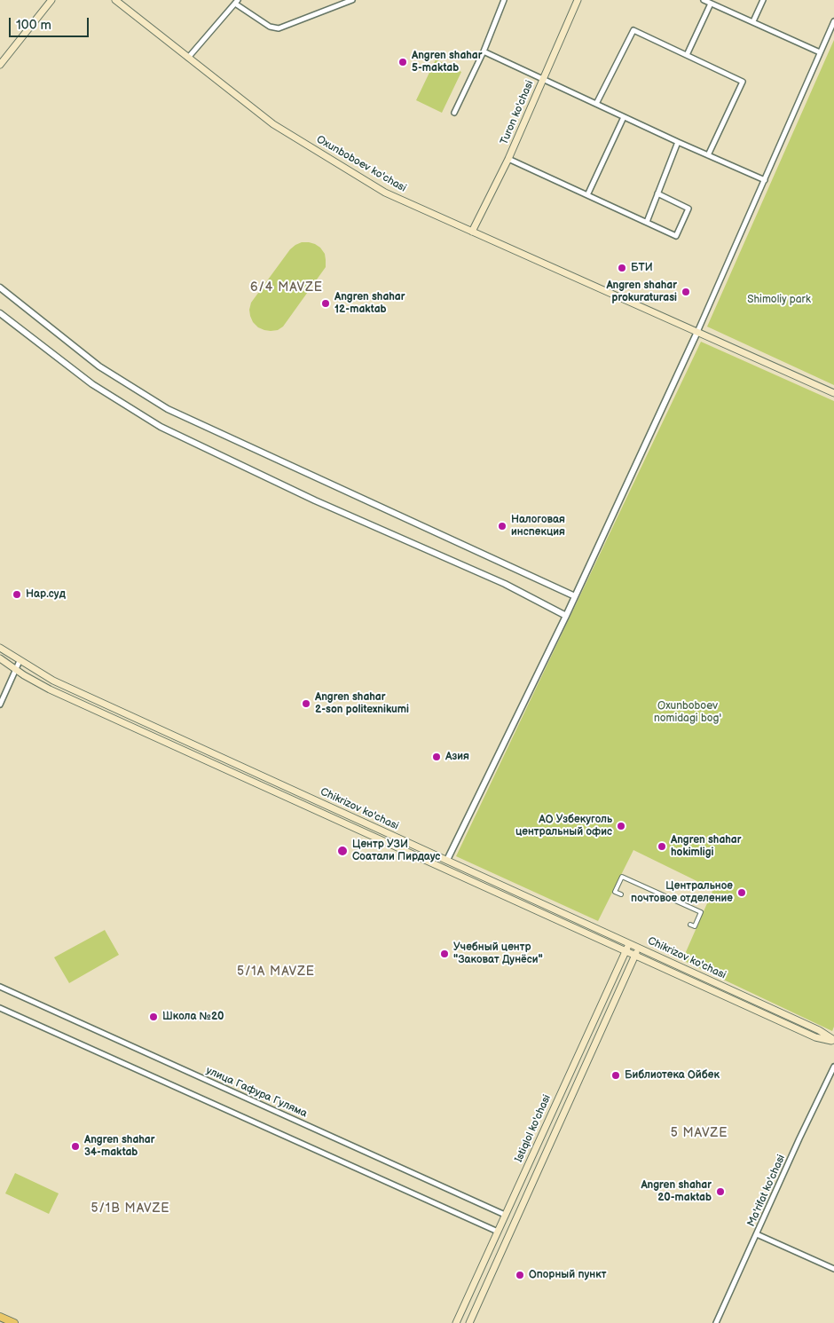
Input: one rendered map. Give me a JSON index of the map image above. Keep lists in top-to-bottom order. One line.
{"streets":{"main road":["Turon ko'chasi","Oxunboboev ko'chasi","Chikrizov ko'chasi","Istiqlol ko'chasi"],"street":["улица Гафура Гуляма","Ma'rifat ko'chasi"]},"crossings":[["Turon ko'chasi","Oxunboboev ko'chasi"],["Chikrizov ko'chasi","Istiqlol ko'chasi"],["улица Гафура Гуляма","Istiqlol ko'chasi"]],"districts":["6/4 MAVZE","5/1A MAVZE","5 MAVZE","5/1B MAVZE"],"parks":["Shimoliy park","Oxunboboev nomidagi bog'"],"places":["Angren shahar 5-maktab","БТИ","Angren shahar prokuraturasi","Angren shahar 12-maktab","Налоговая инспекция","Нар.суд","Angren shahar 2-son politexnikumi","Азия","АО Узбекуголь центральный офис","Angren shahar hokimligi","Центр УЗИ Соатали Пирдаус","Центральное почтовое отделение","Учебный центр \"Заковат Дунёси\"","Школа №20","Библиотека Ойбек","Angren shahar 34-maktab","Angren shahar 20-maktab","Опорный пункт"],"scale_bar":"100 m"}
